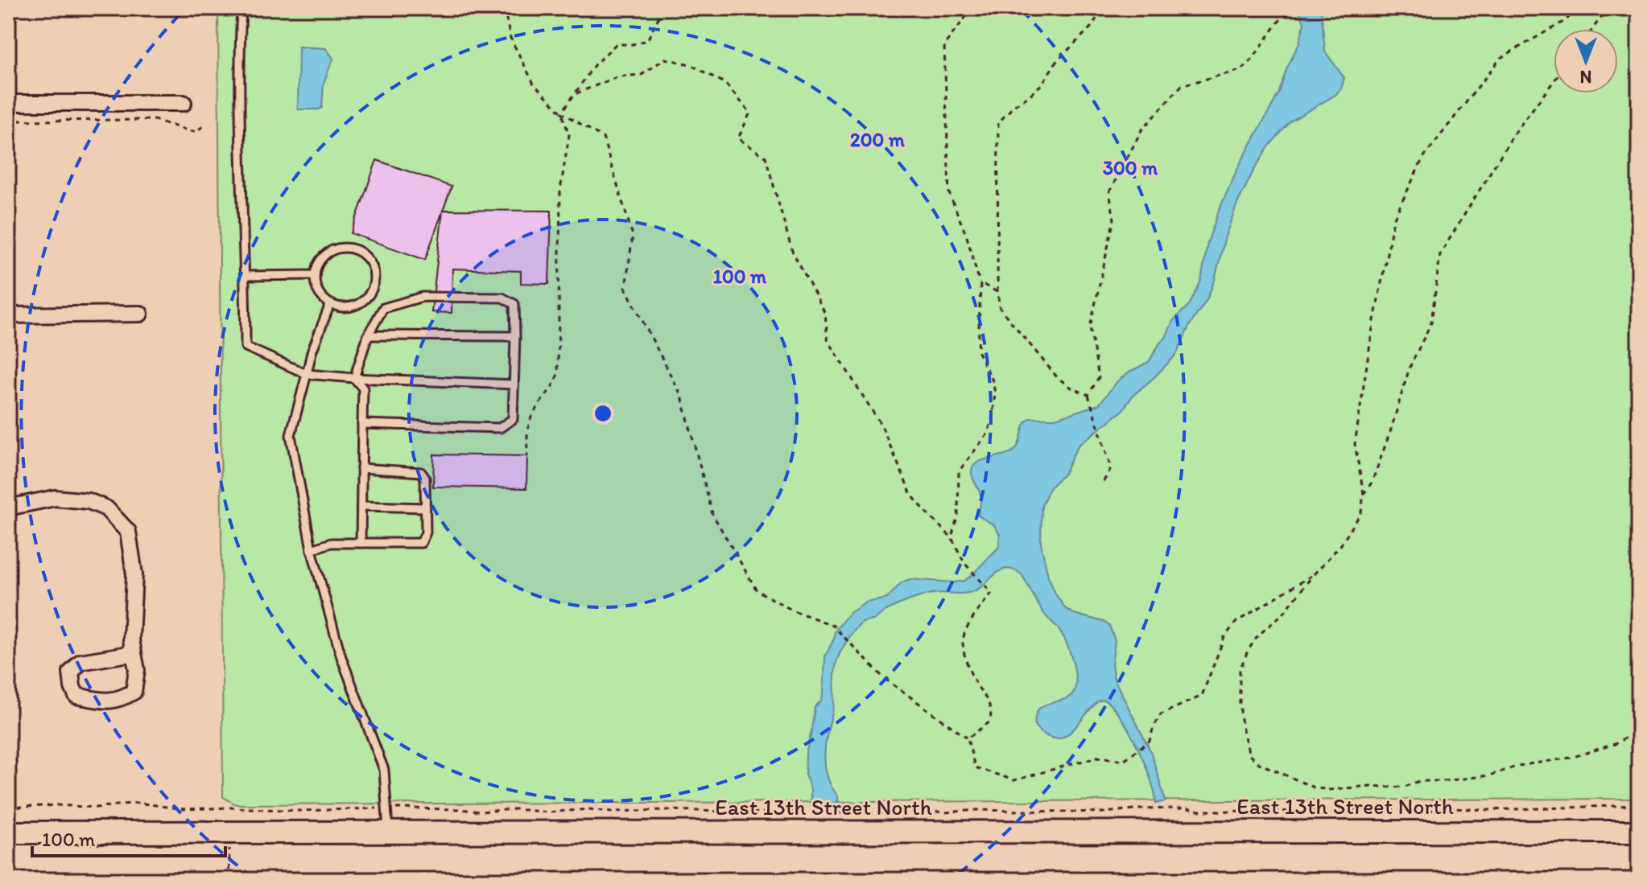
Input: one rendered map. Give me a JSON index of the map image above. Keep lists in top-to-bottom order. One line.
{"streets":{"main road":["East 13th Street North"]},"scale_bar":"100 m","north":"bottom","rings":["200 m","300 m","100 m"]}
